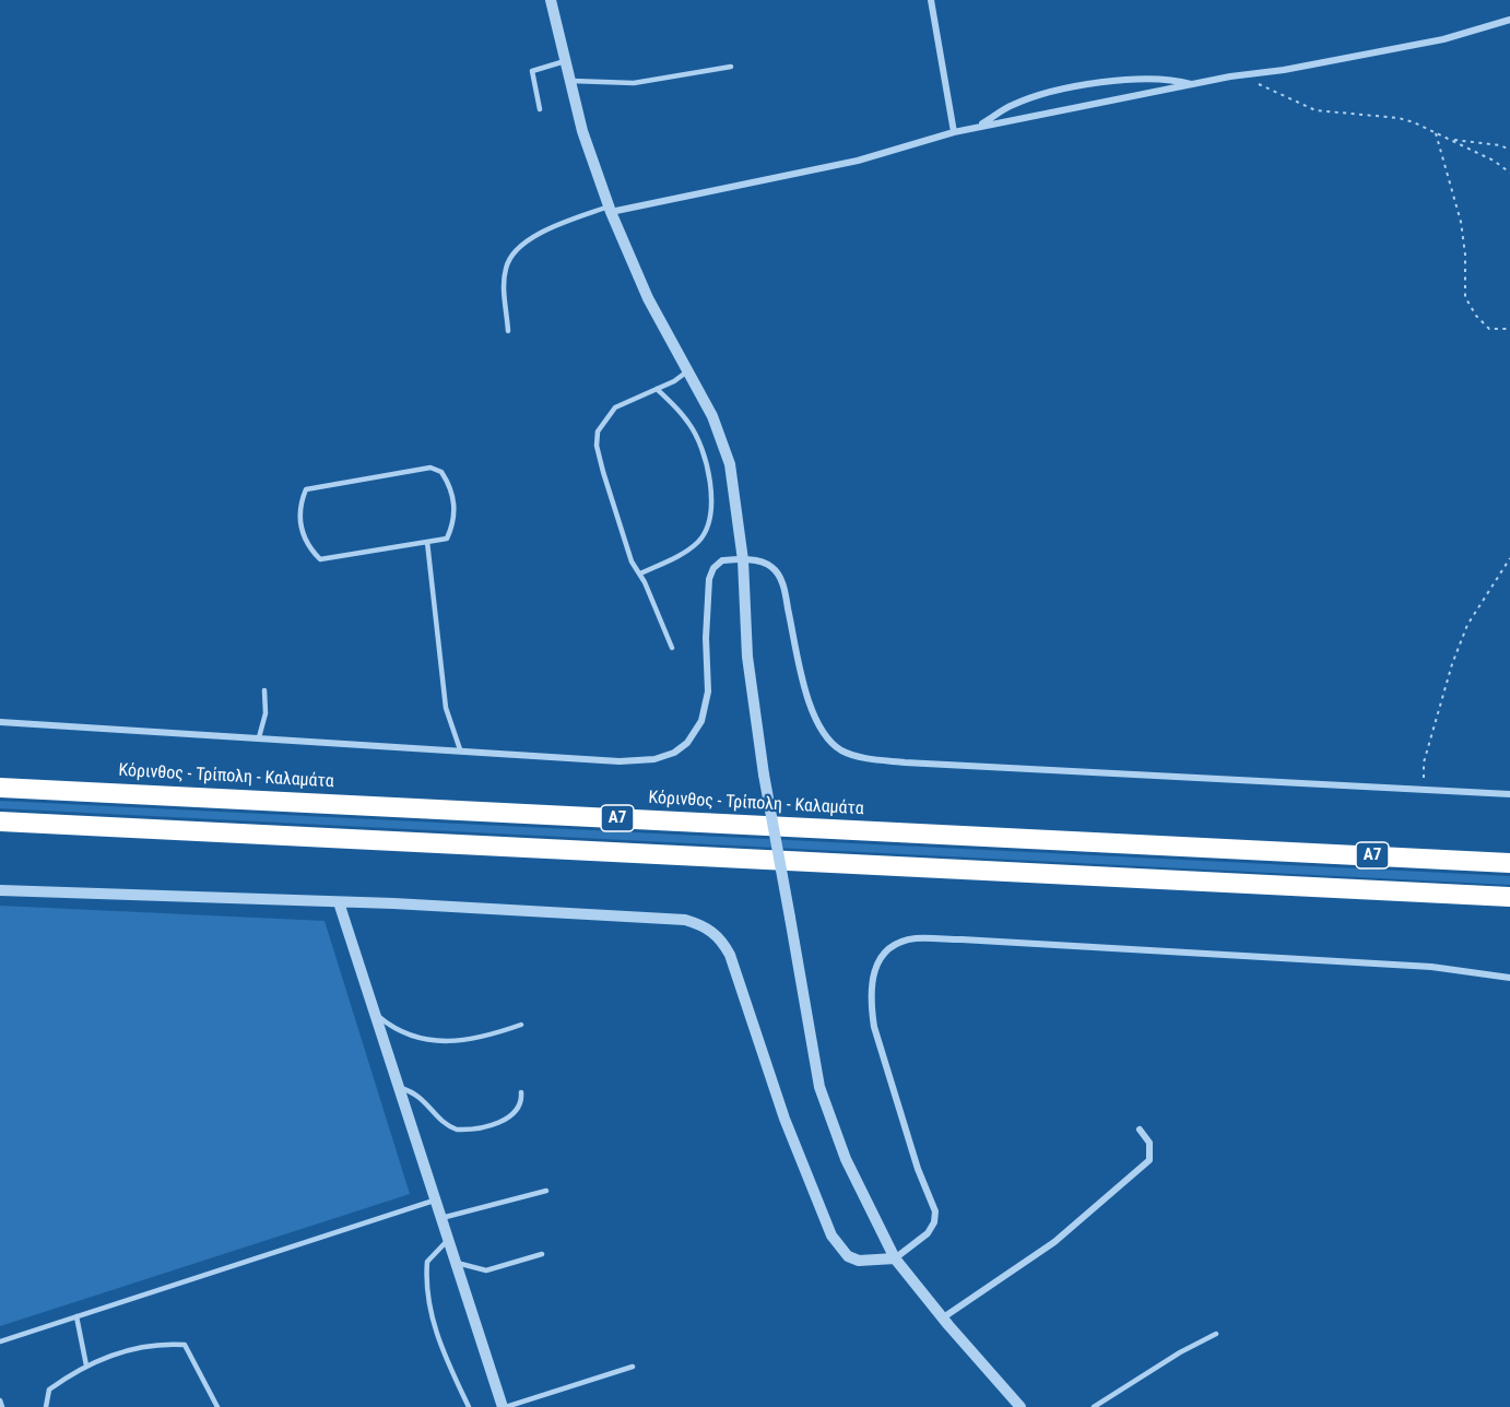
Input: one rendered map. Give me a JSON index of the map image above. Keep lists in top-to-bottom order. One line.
{"streets":{"highway":["Κόρινθος - Τρίπολη - Καλαμάτα","Α7"]}}
